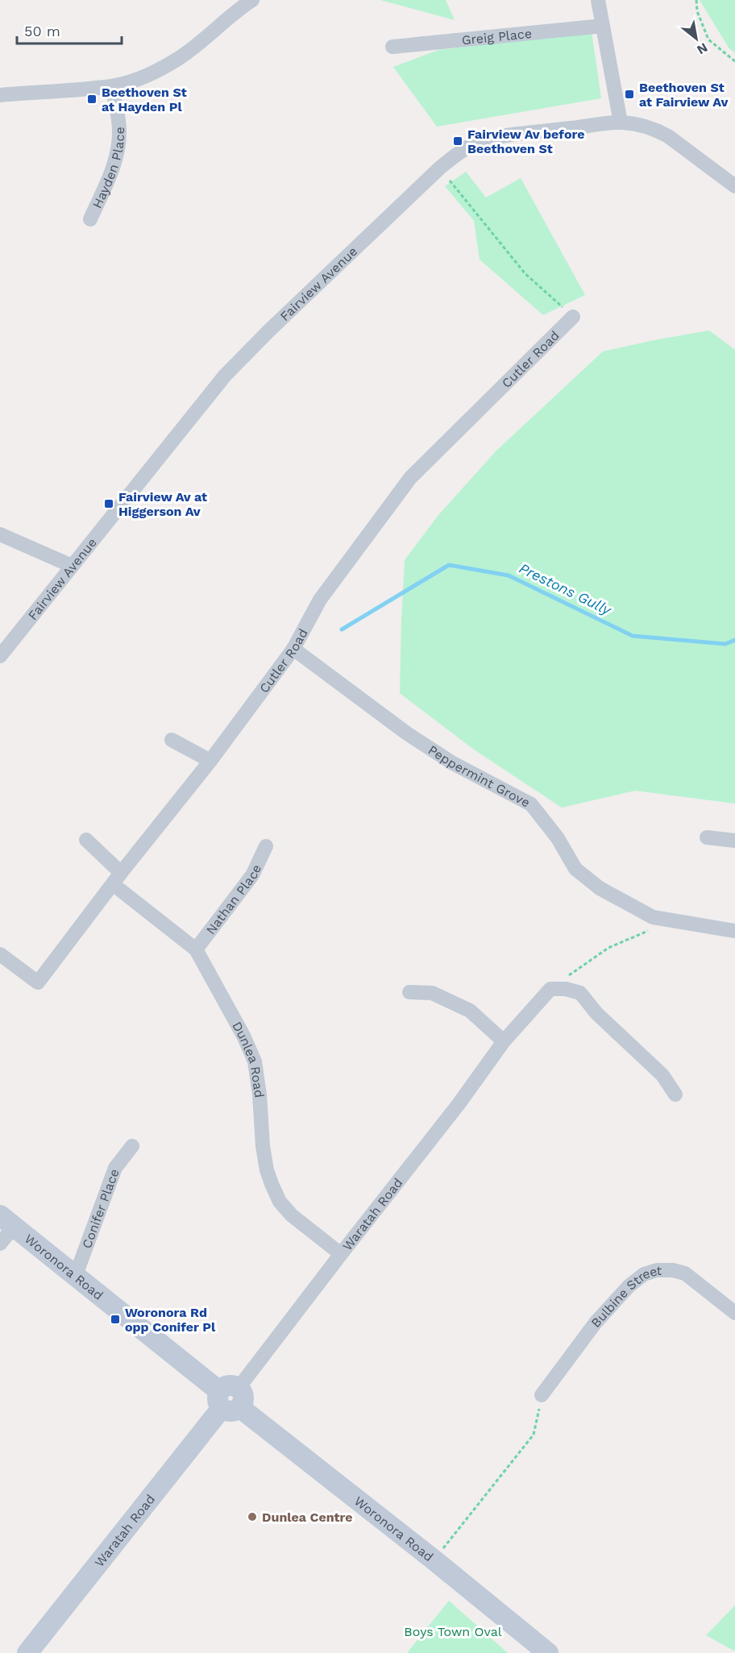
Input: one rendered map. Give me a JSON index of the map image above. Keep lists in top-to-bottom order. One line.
{"streets":{"street":["Greig Place","Hayden Place","Fairview Avenue","Cutler Road","Peppermint Grove","Nathan Place","Dunlea Road","Conifer Place","Waratah Road","Woronora Road","Bulbine Street"]},"crossings":[["Cutler Road","Peppermint Grove"],["Cutler Road","Dunlea Road"],["Nathan Place","Dunlea Road"],["Dunlea Road","Waratah Road"],["Conifer Place","Woronora Road"],["Waratah Road","Woronora Road"]],"water":["Prestons Gully"],"parks":["Boys Town Oval"],"places":{"transit":["Beethoven St at Fairview Av","Beethoven St at Hayden Pl","Fairview Av before Beethoven St","Fairview Av at Higgerson Av","Woronora Rd opp Conifer Pl"],"other":["Dunlea Centre"]},"scale_bar":"50 m","north":"bottom right"}
